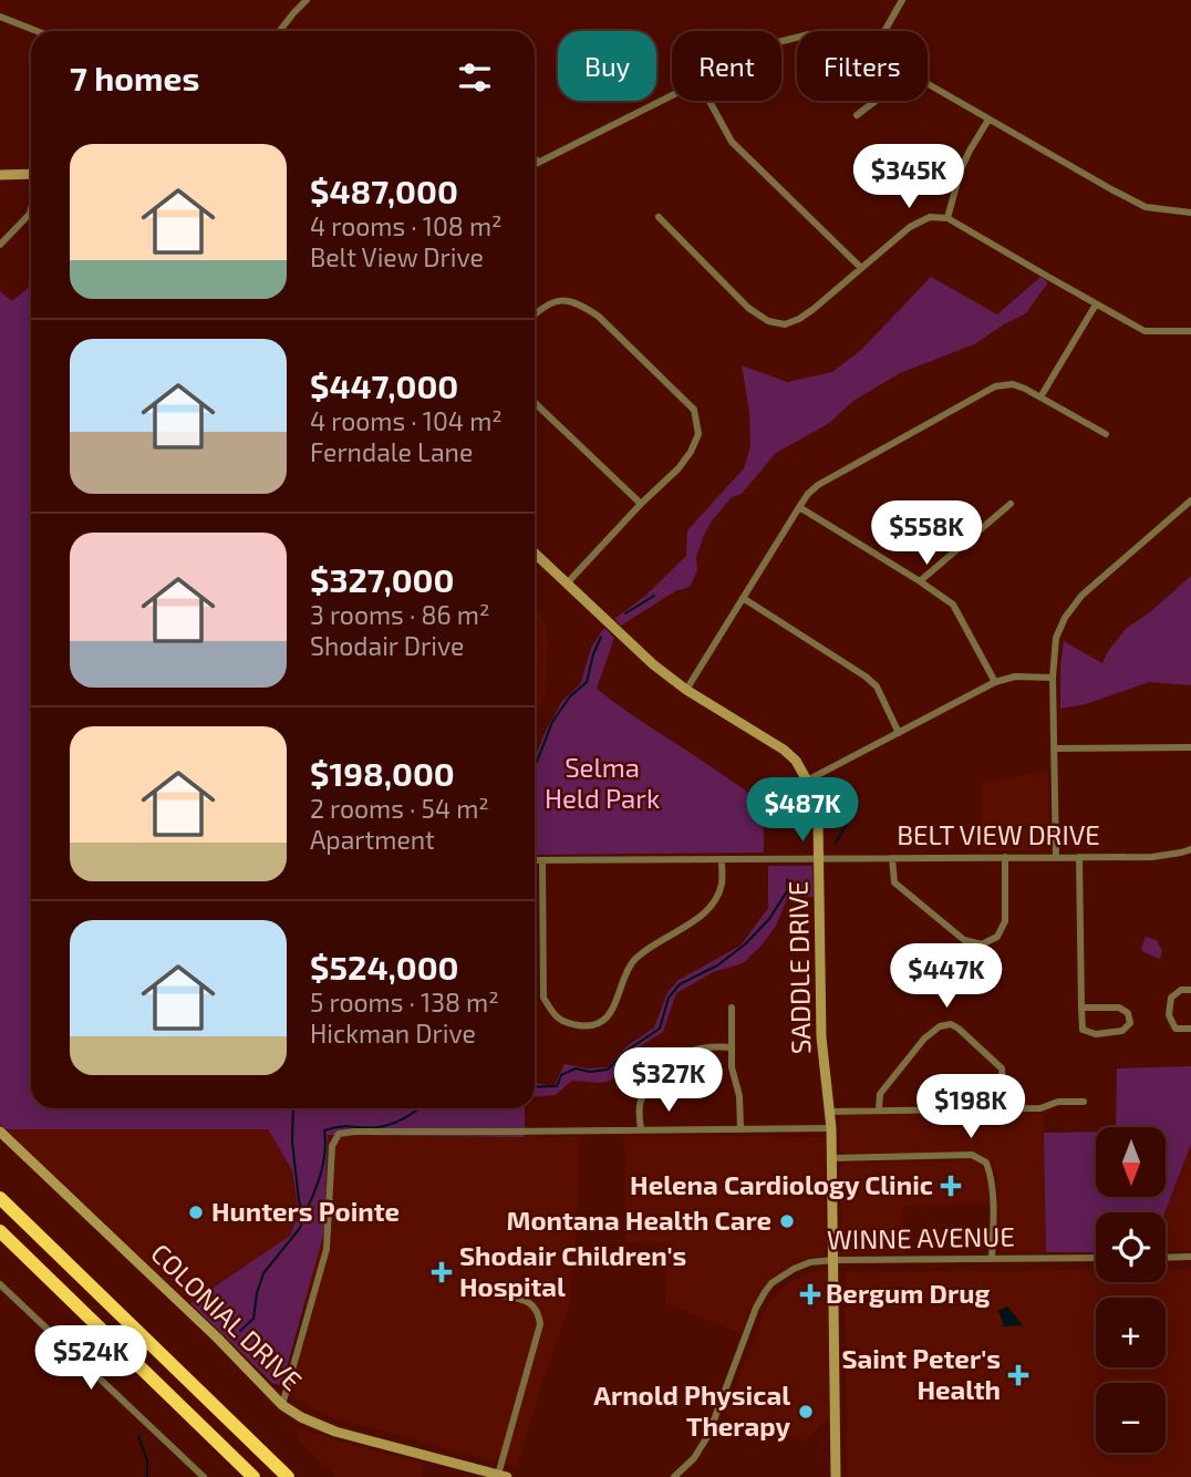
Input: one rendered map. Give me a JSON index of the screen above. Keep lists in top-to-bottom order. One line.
{"streets":{"street":["BELT VIEW DRIVE","SADDLE DRIVE","WINNE AVENUE","COLONIAL DRIVE"]},"crossings":[["BELT VIEW DRIVE","SADDLE DRIVE"],["SADDLE DRIVE","WINNE AVENUE"]],"parks":["Selma Held Park"],"places":{"health":["Helena Cardiology Clinic","Shodair Children's Hospital","Bergum Drug","Saint Peter's Health"],"other":["Hunters Pointe","Montana Health Care","Arnold Physical Therapy"]},"north":"bottom","page":{"chip":["Buy","Rent","Filters"],"heading":"7 homes","list":[{"name":"$487,000","note":"4 rooms · 108 m² · Belt View Drive"},{"name":"$447,000","note":"4 rooms · 104 m² · Ferndale Lane"},{"name":"$327,000","note":"3 rooms · 86 m² · Shodair Drive"},{"name":"$198,000","note":"2 rooms · 54 m² · Apartment"},{"name":"$524,000","note":"5 rooms · 138 m² · Hickman Drive"}],"price":["$345K","$558K","$487K","$447K","$327K","$198K","$524K"],"map_buttons":["+","−"]}}
